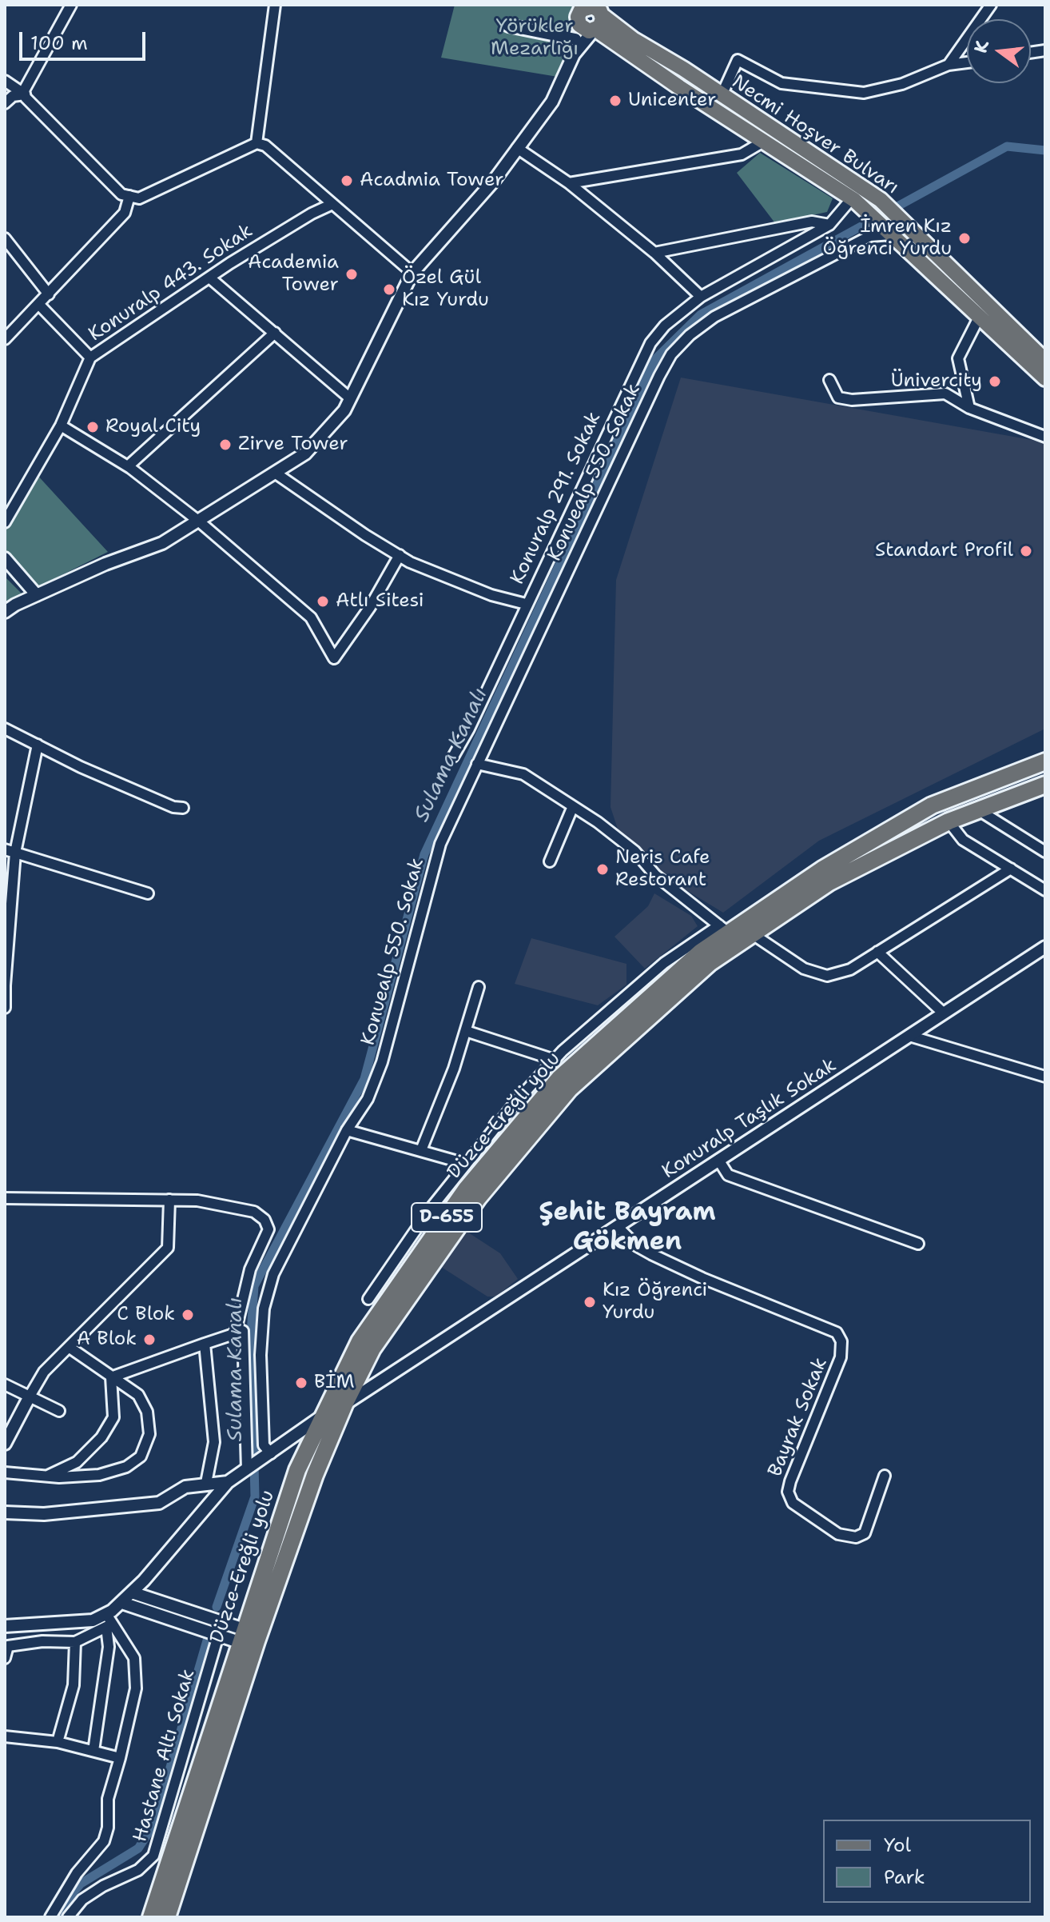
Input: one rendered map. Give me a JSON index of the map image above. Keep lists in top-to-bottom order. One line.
{"streets":{"highway":["Düzce-Ereğli yolu","D-655"],"main road":["Necmi Hoşver Bulvarı"],"street":["Konuralp 443. Sokak","Konuealp 550. Sokak","Konuralp 291. Sokak","Konuralp Taşlık Sokak","Bayrak Sokak","Hastane Altı Sokak"]},"crossings":[["Necmi Hoşver Bulvarı","Konuealp 550. Sokak"],["Necmi Hoşver Bulvarı","Konuralp 291. Sokak"],["Düzce-Ereğli yolu","Konuralp Taşlık Sokak"],["Konuralp Taşlık Sokak","Bayrak Sokak"]],"districts":["Şehit Bayram Gökmen"],"water":["Sulama Kanalı"],"parks":["Yörükler Mezarlığı"],"places":["Unicenter","Acadmia Tower","İmren Kız Öğrenci Yurdu","Academia Tower","Özel Gül Kız Yurdu","Ünivercity","Royal City","Zirve Tower","Standart Profil","Atlı Sitesi","Neris Cafe Restorant","Kız Öğrenci Yurdu","C Blok","A Blok","BİM"],"legend":["Yol","Park"],"scale_bar":"100 m","north":"left"}
